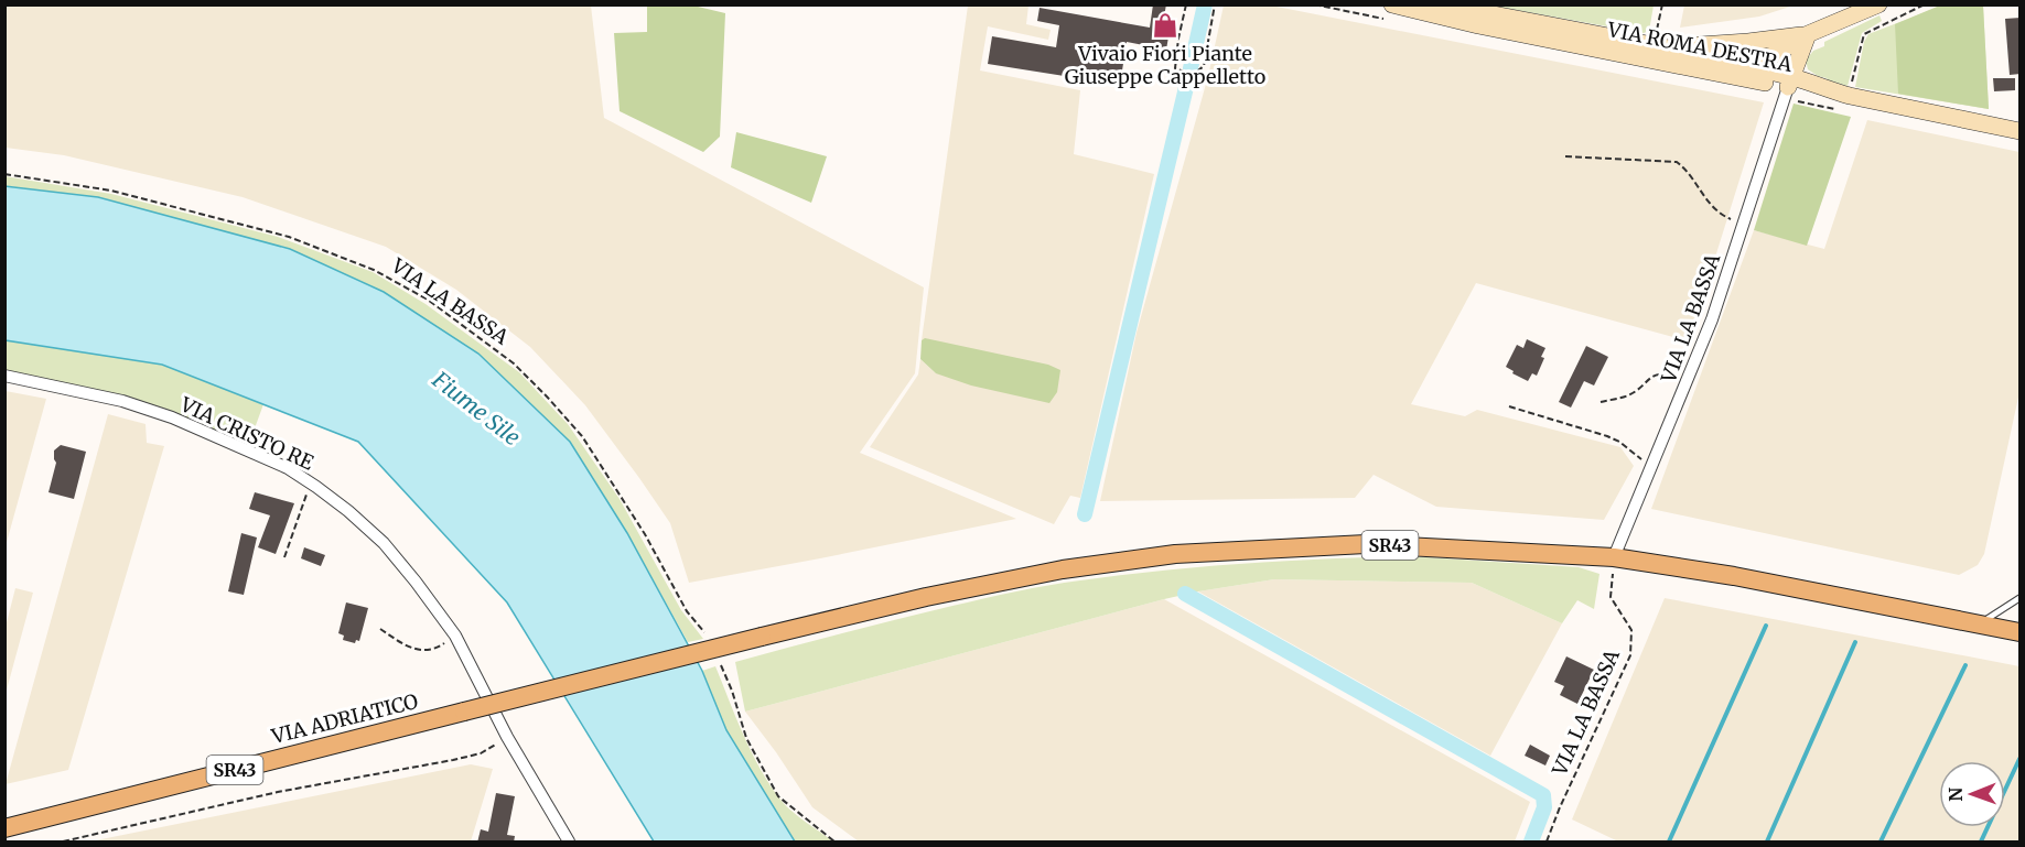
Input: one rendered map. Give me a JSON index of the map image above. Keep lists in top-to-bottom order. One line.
{"streets":{"main road":["SR43","VIA ADRIATICO"],"street":["VIA ROMA DESTRA","VIA LA BASSA","VIA CRISTO RE"]},"crossings":[["VIA ROMA DESTRA","VIA LA BASSA"],["VIA LA BASSA","SR43"],["VIA LA BASSA","VIA ADRIATICO"],["SR43","VIA ADRIATICO"]],"water":["Fiume Sile"],"places":{"shop":["Vivaio Fiori Piante Giuseppe Cappelletto"]},"north":"left"}
